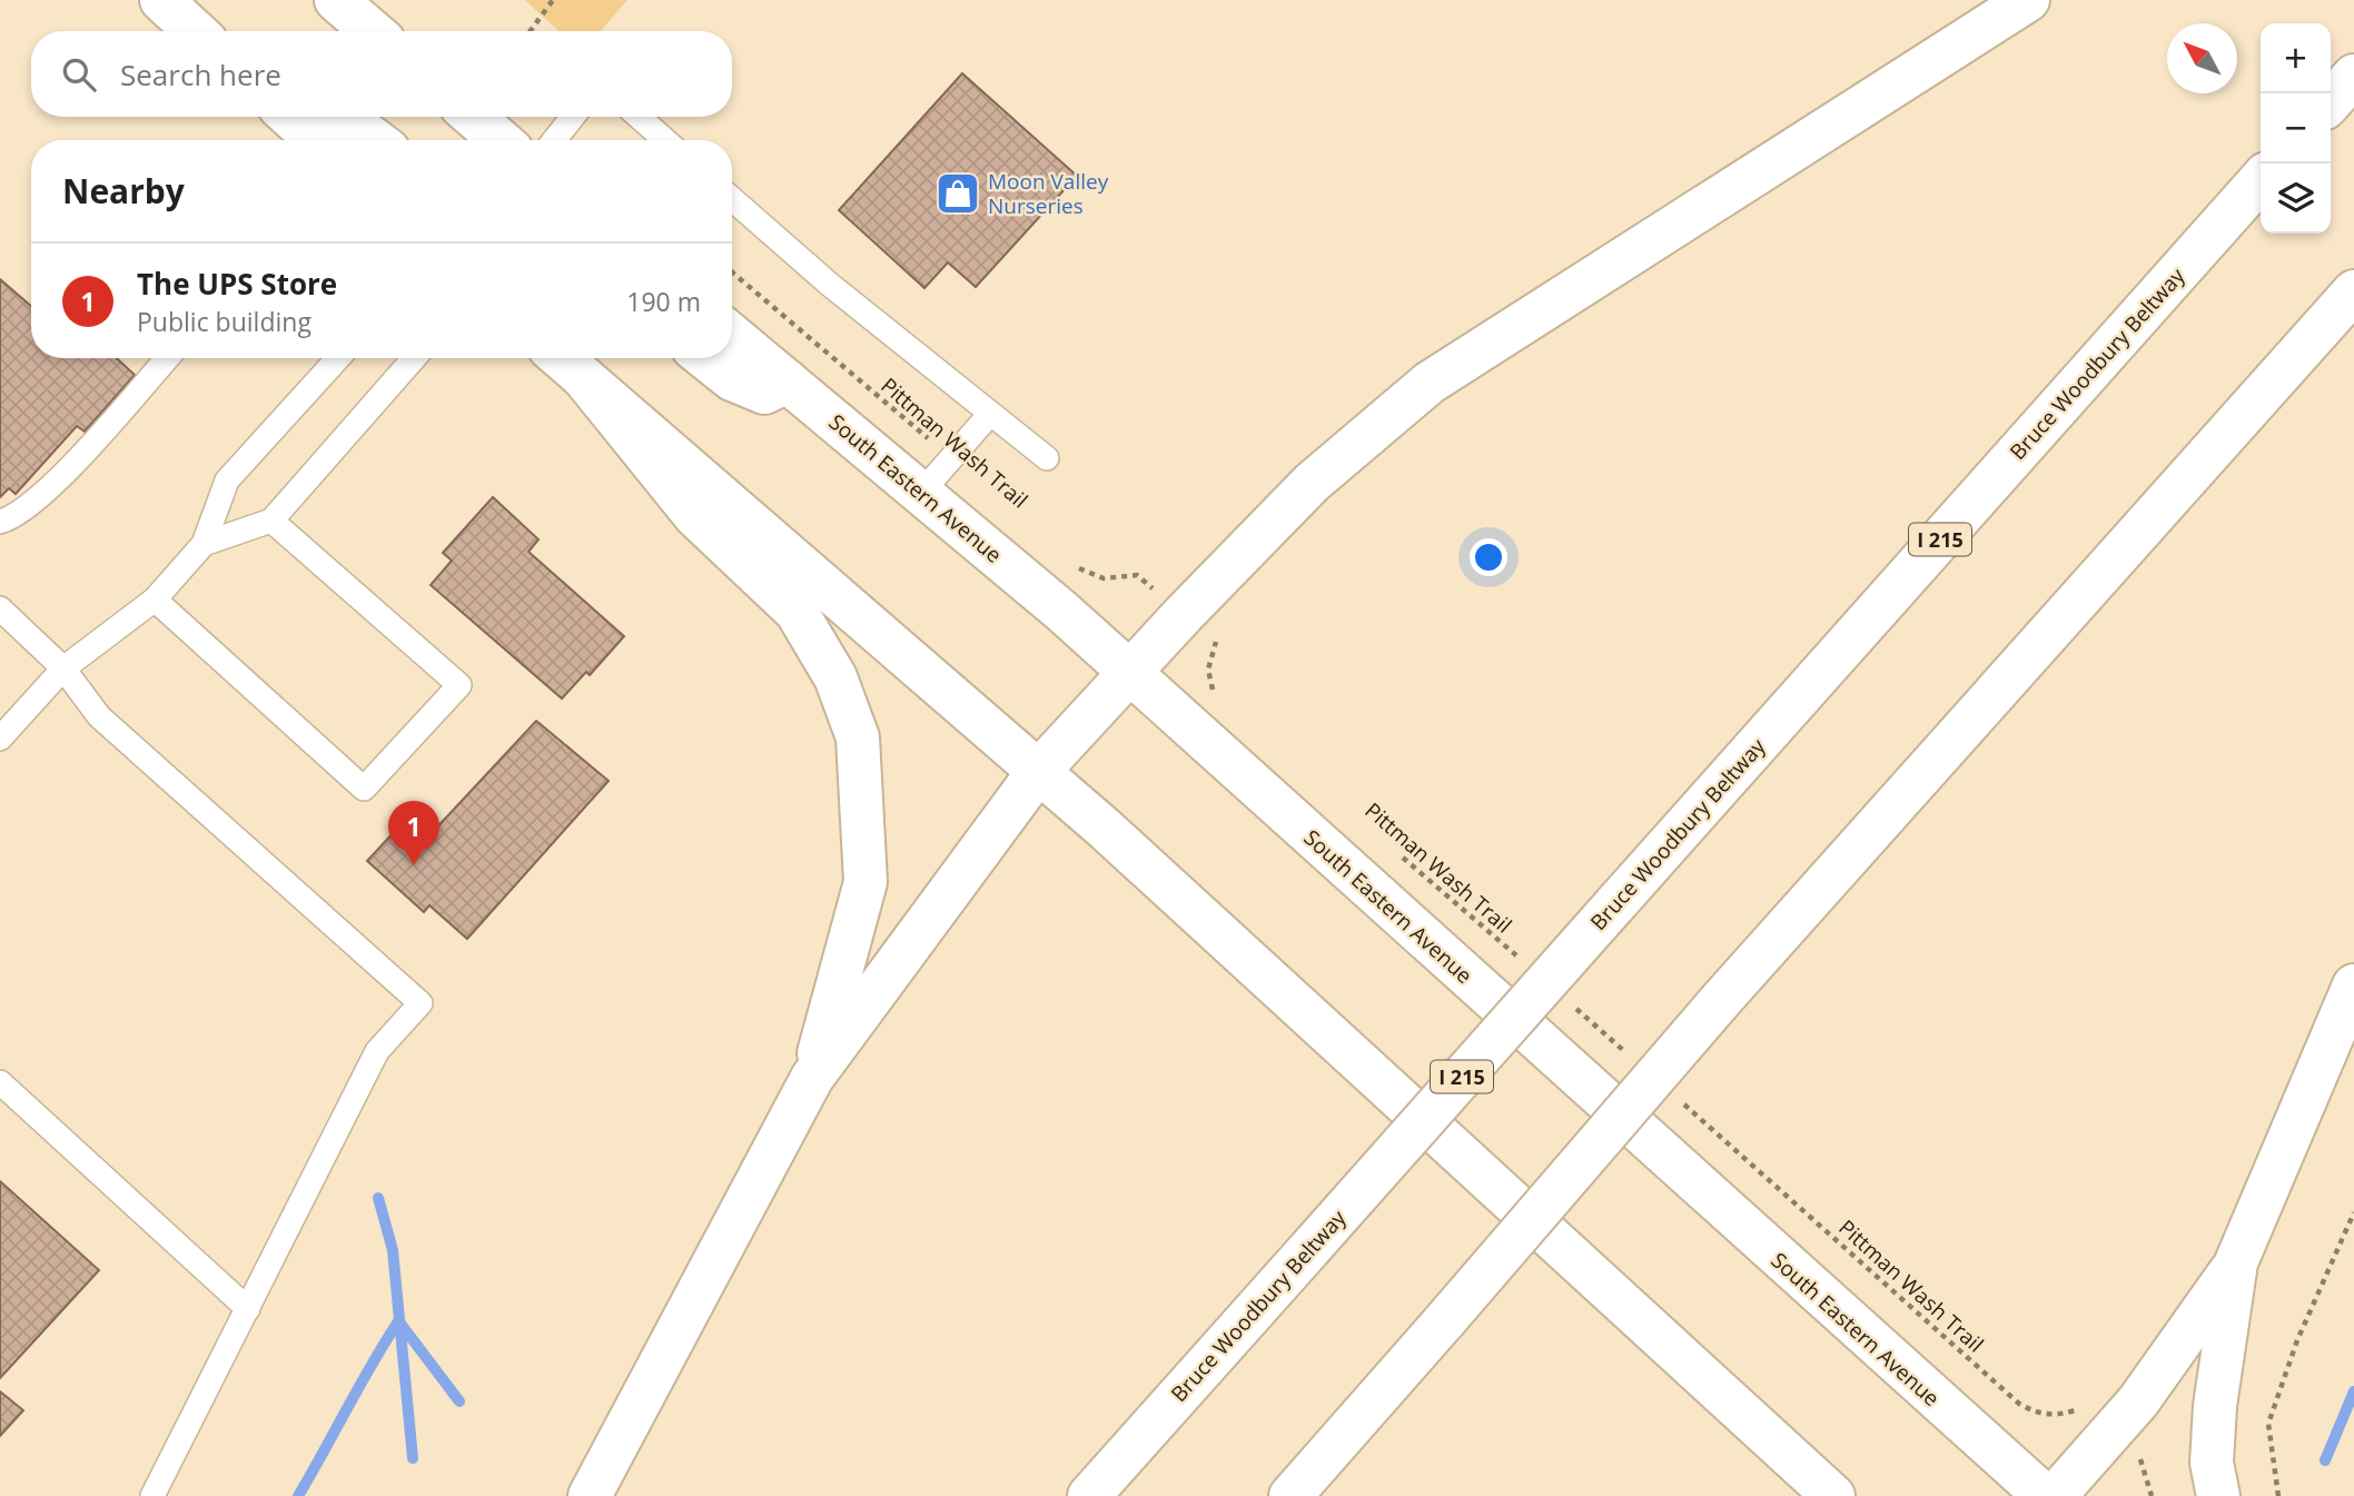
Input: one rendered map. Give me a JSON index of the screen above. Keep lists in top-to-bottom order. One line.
{"streets":{"main road":["Bruce Woodbury Beltway","South Eastern Avenue","I 215"],"path":["Pittman Wash Trail"]},"places":{"shop":["Moon Valley Nurseries"]},"north":"top left","page":{"map_buttons":["+","−"],"search":"Search here","heading":"Nearby","list":[{"mark":"1","name":"The UPS Store","note":"Public building","value":"190 m"}],"pins":"1"}}
